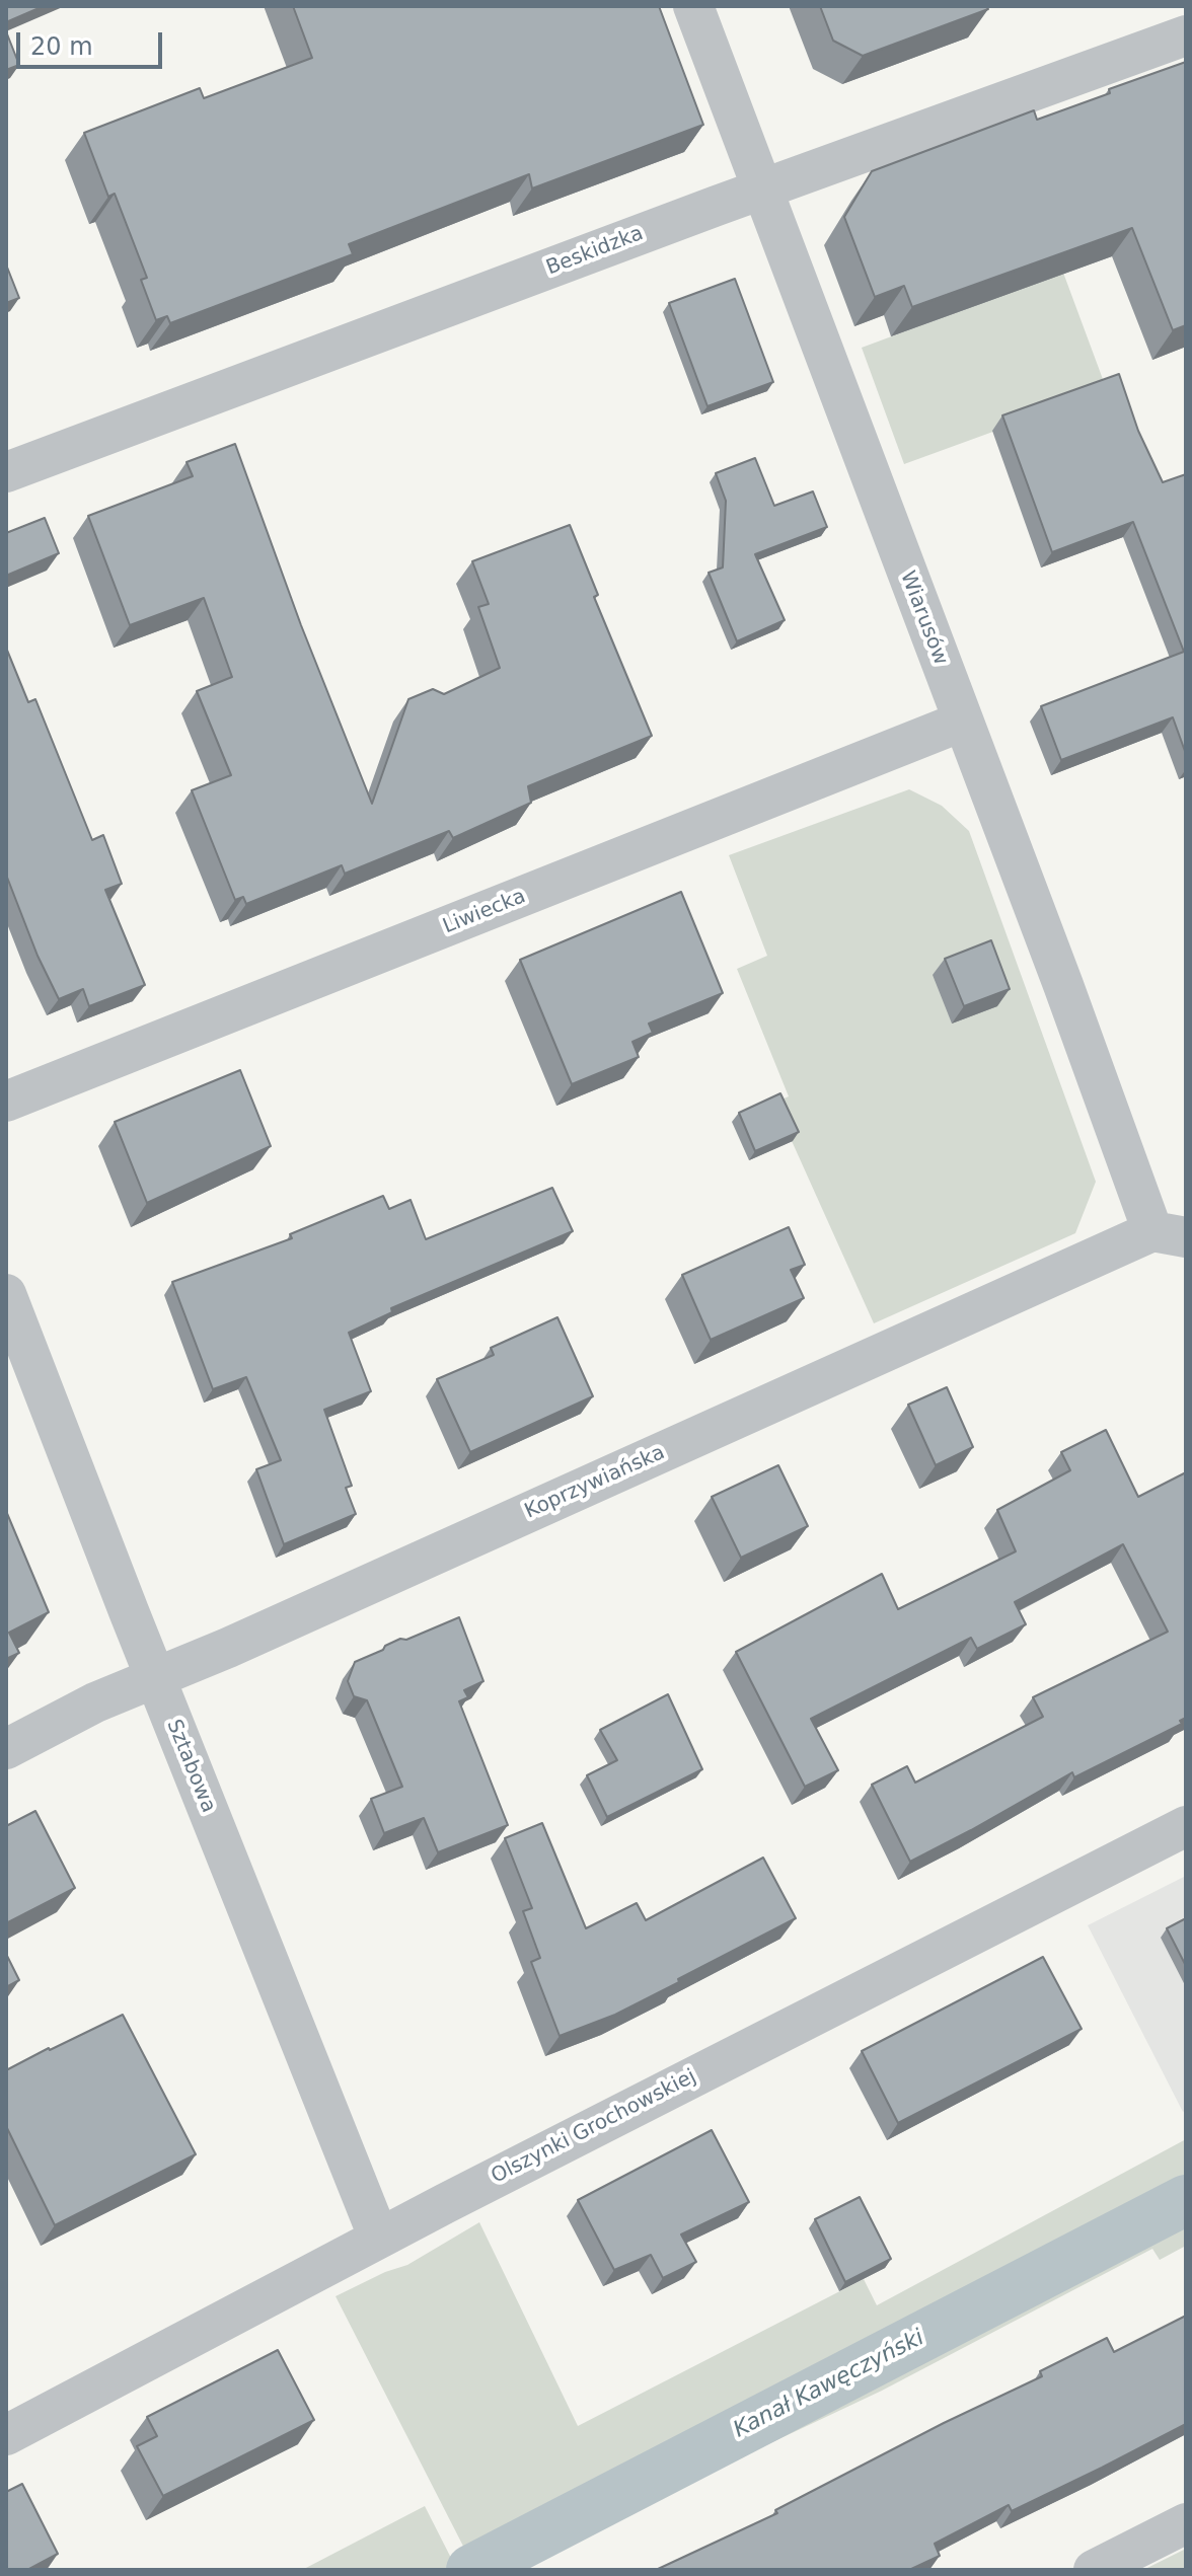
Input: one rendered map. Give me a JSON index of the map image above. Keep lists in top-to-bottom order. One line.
{"streets":{"street":["Beskidzka","Wiarusów","Liwiecka","Koprzywiańska","Sztabowa","Olszynki Grochowskiej"]},"crossings":[["Beskidzka","Wiarusów"],["Wiarusów","Liwiecka"],["Wiarusów","Koprzywiańska"],["Koprzywiańska","Sztabowa"],["Sztabowa","Olszynki Grochowskiej"]],"water":["Kanał Kawęczyński"],"scale_bar":"20 m"}
